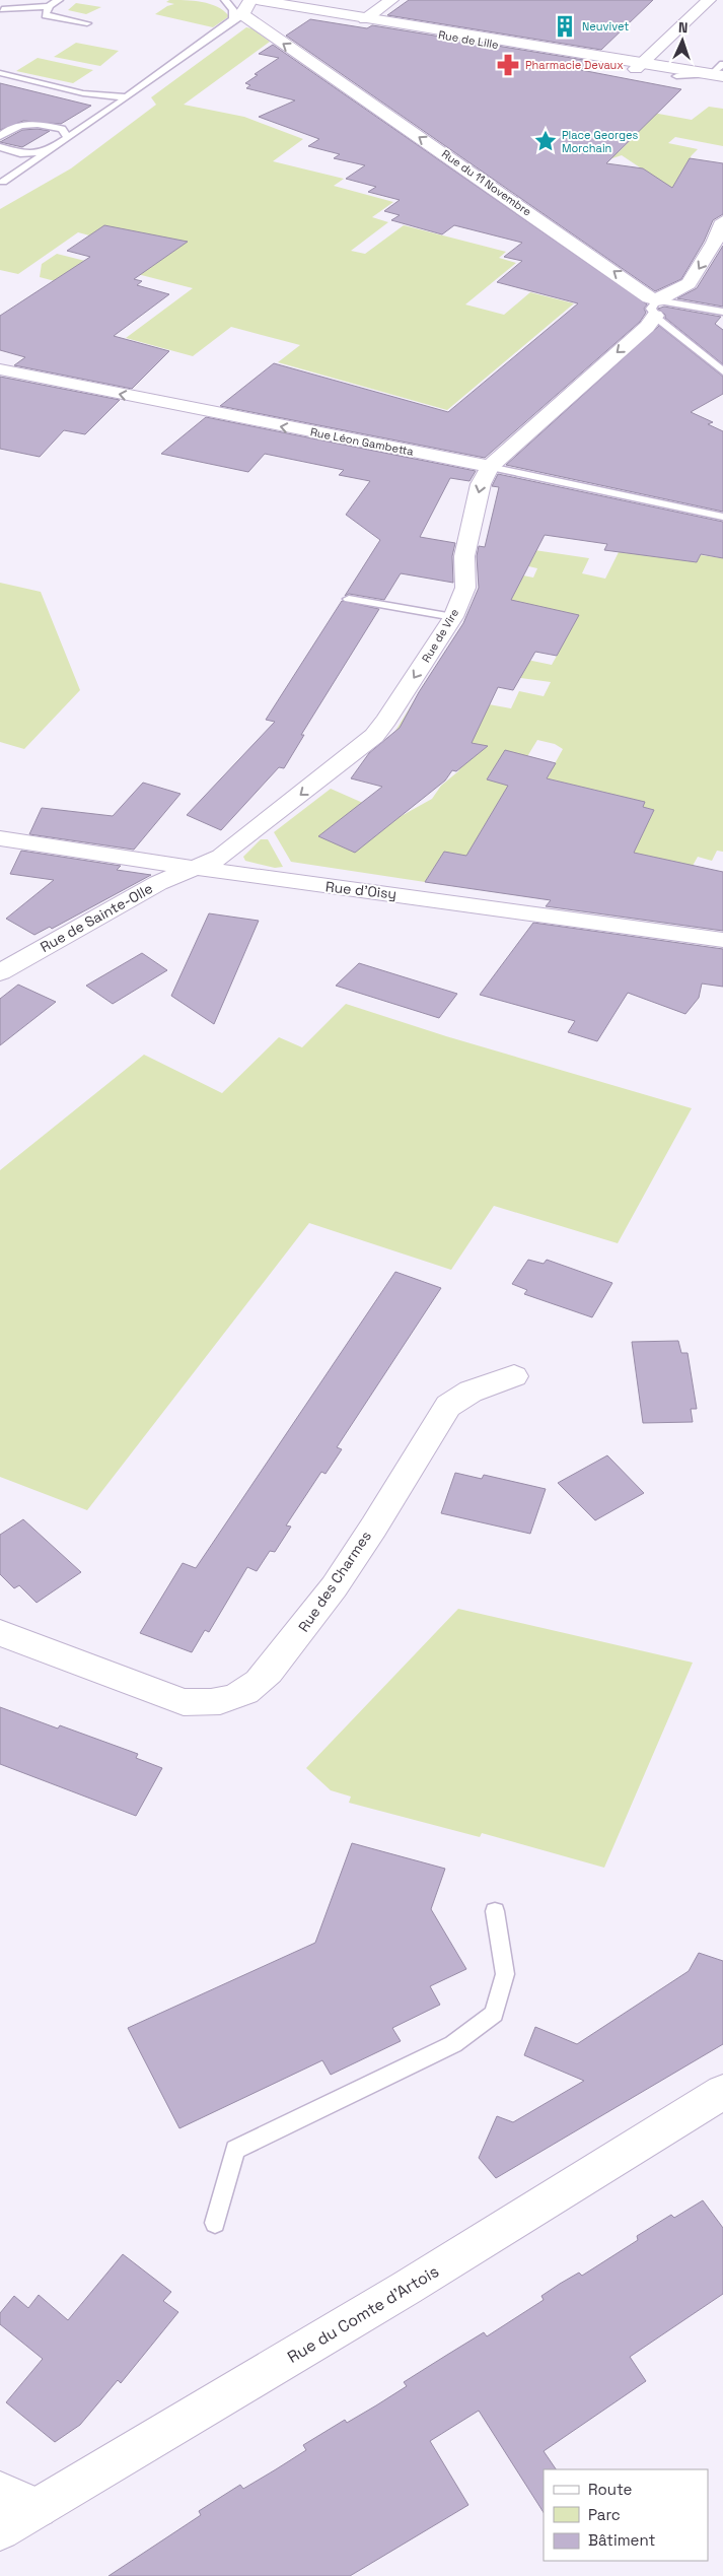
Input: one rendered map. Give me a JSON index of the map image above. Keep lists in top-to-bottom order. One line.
{"streets":{"street":["Rue de Lille","Rue du 11 Novembre","Rue Léon Gambetta","Rue de Vire","Rue d'Oisy","Rue de Sainte-Olle","Rue des Charmes","Rue du Comte d'Artois"]},"crossings":[["Rue du 11 Novembre","Rue de Vire"],["Rue Léon Gambetta","Rue de Vire"],["Rue de Vire","Rue d'Oisy"],["Rue de Vire","Rue de Sainte-Olle"],["Rue d'Oisy","Rue de Sainte-Olle"]],"one_way":["Rue du 11 Novembre","Rue Léon Gambetta","Rue de Vire"],"places":{"building":["Neuvivet"],"pharmacy":["Pharmacie Devaux"],"place":["Place Georges Morchain"]},"legend":["Route","Parc","Bâtiment"],"north":"top"}
